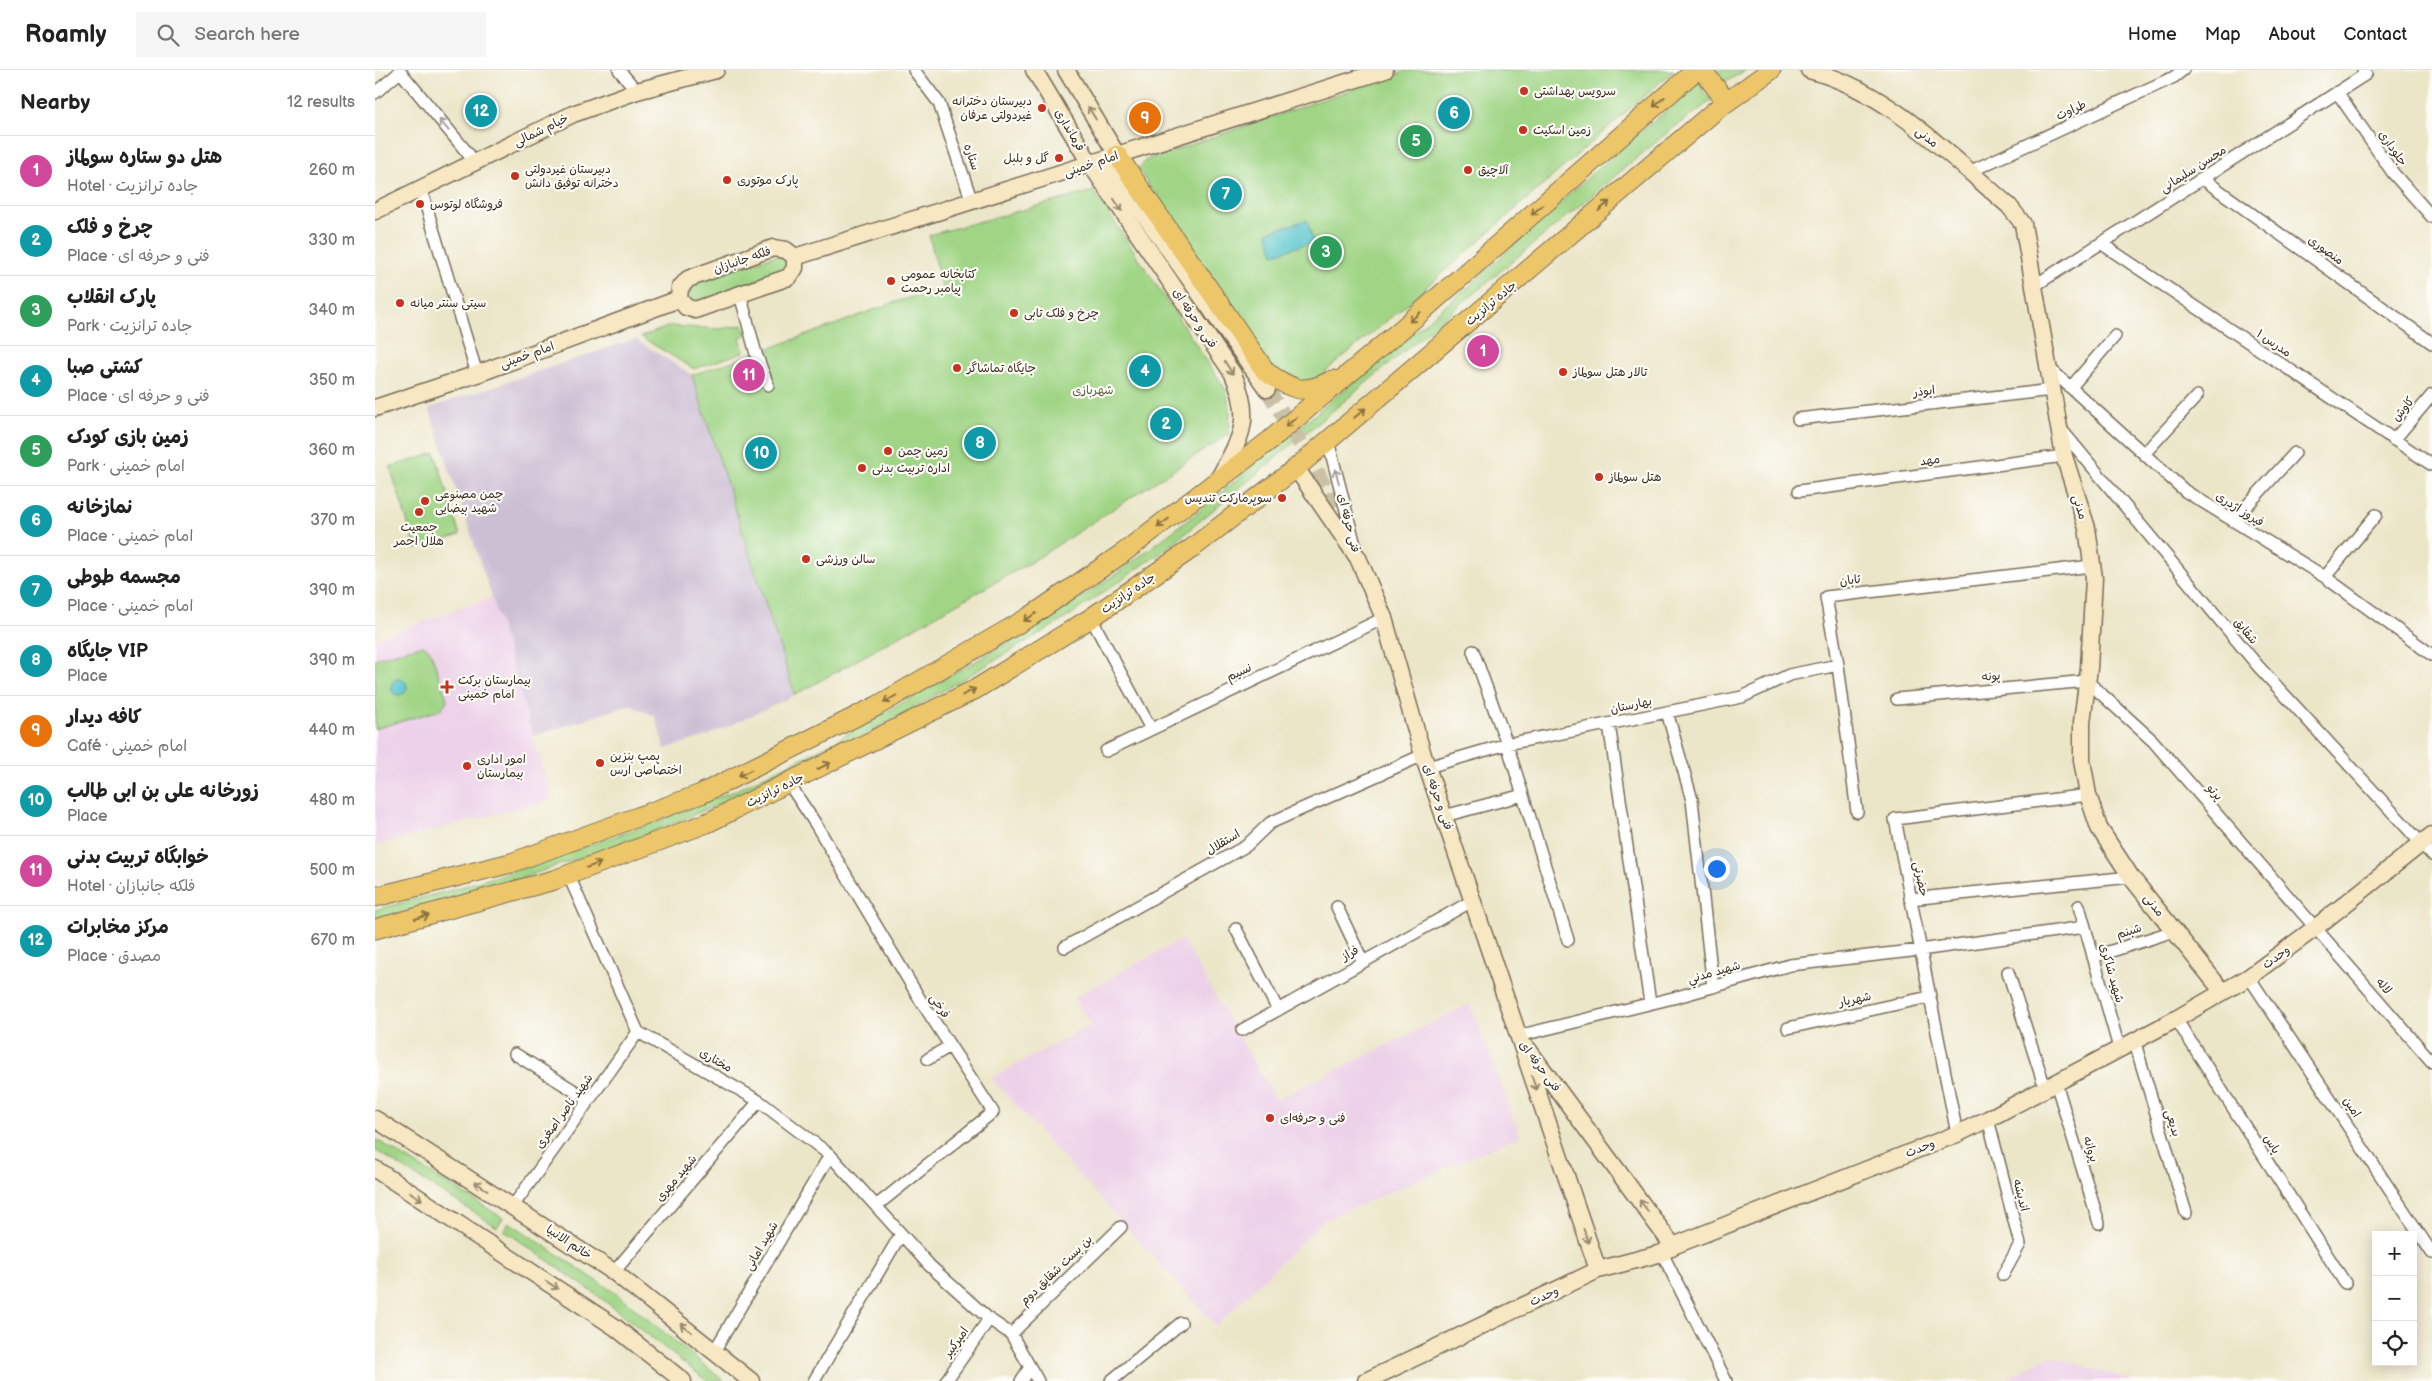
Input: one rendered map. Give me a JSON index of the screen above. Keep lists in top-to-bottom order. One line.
{"streets":{"main road":["جاده ترانزیت"],"street":["طراوت","خیام شمالی","فرمانداری","مدنی","جلوداری","ستاره","امام خمینی","محسن سلیمانی","منصوری","فلکه جانبازان","فنی و حرفه ای","مدرس ۱","ابوذر","کاوش","مهد","فیروز اژدری","فنی حرفه ای","تابان","شقایق","نسيم","پونه","بهارستان","پرتو","استقلال","حضرتی","شبنم","فراز","وحدت","شهيد مدني","شهید شاکری","لاله","شهریار","فرخی","مختاری","امین","شهید ناصر اصغری","بدیعی","یاس","پروانه","شهید مهری","اندیشه","خاتم الانبیا","شهید امانی","بن بست شقایق دوم","امیرکبیر"]},"crossings":[["طراوت","مدنی"],["فرمانداری","امام خمینی"],["فرمانداری","فنی و حرفه ای"],["مدنی","محسن سلیمانی"],["مدنی","ابوذر"],["مدنی","مهد"],["مدنی","فیروز اژدری"],["مدنی","تابان"],["مدنی","شقایق"],["مدنی","پونه"],["مدنی","پرتو"],["مدنی","حضرتی"],["مدنی","شبنم"],["مدنی","وحدت"],["جلوداری","محسن سلیمانی"],["ستاره","امام خمینی"],["امام خمینی","فلکه جانبازان"],["امام خمینی","فنی و حرفه ای"],["محسن سلیمانی","منصوری"],["محسن سلیمانی","مدرس ۱"],["جاده ترانزیت","فنی حرفه ای"],["جاده ترانزیت","فرخی"],["فنی و حرفه ای","فنی حرفه ای"],["فنی و حرفه ای","نسيم"],["فنی و حرفه ای","بهارستان"],["فنی و حرفه ای","استقلال"],["فنی و حرفه ای","فراز"],["فنی و حرفه ای","شهيد مدني"],["مدرس ۱","کاوش"],["فنی حرفه ای","وحدت"],["فنی حرفه ای","شهيد مدني"],["تابان","بهارستان"],["شقایق","وحدت"],["پونه","پرتو"],["بهارستان","استقلال"],["پرتو","وحدت"],["پرتو","لاله"],["حضرتی","وحدت"],["حضرتی","شهيد مدني"],["حضرتی","شهریار"],["شبنم","شهید شاکری"],["وحدت","شهید شاکری"],["وحدت","لاله"],["وحدت","امین"],["وحدت","بدیعی"],["وحدت","یاس"],["وحدت","پروانه"],["وحدت","اندیشه"],["شهيد مدني","شهید شاکری"],["فرخی","مختاری"],["مختاری","شهید ناصر اصغری"],["مختاری","شهید مهری"],["مختاری","شهید امانی"],["مختاری","بن بست شقایق دوم"],["مختاری","امیرکبیر"],["شهید ناصر اصغری","خاتم الانبیا"],["شهید مهری","خاتم الانبیا"],["خاتم الانبیا","شهید امانی"]],"parks":["شهربازی"],"places":{"other":["سرویس بهداشتی","دبیرستان دخترانه غیردولتی عرفان","زمین اسکیت","گل و بلبل","آلاچیق","دبیرستان غیردولتی دخترانه توفیق دانش","پارک موتوری","فروشگاه لوتوس","کتابخانه عمومی پیامبر رحمت","سیتی سنتر میانه","چرخ و فلک تابی","جایگاه تماشاگر","تالار هتل سولماز","زمین چمن","اداره تربیت بدنی","هتل سولماز","سوپرمارکت تندیس","چمن مصنوعی شهید بیضایی","جمعیت هلال احمر","سالن ورزشی","پمپ بنزین اختصاصی ارس","امور اداری بیمارستان","فنی و حرفه‌ای"],"health":["بیمارستان برکت امام خمینی"]},"page":{"header":"Roamly","search":"Search here","nav":["Home","Map","About","Contact"],"heading":["Nearby","12 results"],"pins":["12","6","9","5","7","3","1","4","11","2","8","10"],"list":[{"mark":"1","name":"هتل دو ستاره سولماز","note":"Hotel · جاده ترانزیت","value":"260 m"},{"mark":"2","name":"چرخ و فلک","note":"Place · فنی و حرفه ای","value":"330 m"},{"mark":"3","name":"پارک انقلاب","note":"Park · جاده ترانزیت","value":"340 m"},{"mark":"4","name":"کشتی صبا","note":"Place · فنی و حرفه ای","value":"350 m"},{"mark":"5","name":"زمین بازی کودک","note":"Park · امام خمینی","value":"360 m"},{"mark":"6","name":"نمازخانه","note":"Place · امام خمینی","value":"370 m"},{"mark":"7","name":"مجسمه طوطی","note":"Place · امام خمینی","value":"390 m"},{"mark":"8","name":"جایگاه VIP","note":"Place","value":"390 m"},{"mark":"9","name":"کافه دیدار","note":"Café · امام خمینی","value":"440 m"},{"mark":"10","name":"زورخانه علی بن ابی طالب","note":"Place","value":"480 m"},{"mark":"11","name":"خوابگاه تربیت بدنی","note":"Hotel · فلکه جانبازان","value":"500 m"},{"mark":"12","name":"مرکز مخابرات","note":"Place · مصدق","value":"670 m"}],"map_buttons":["+","−"]}}
